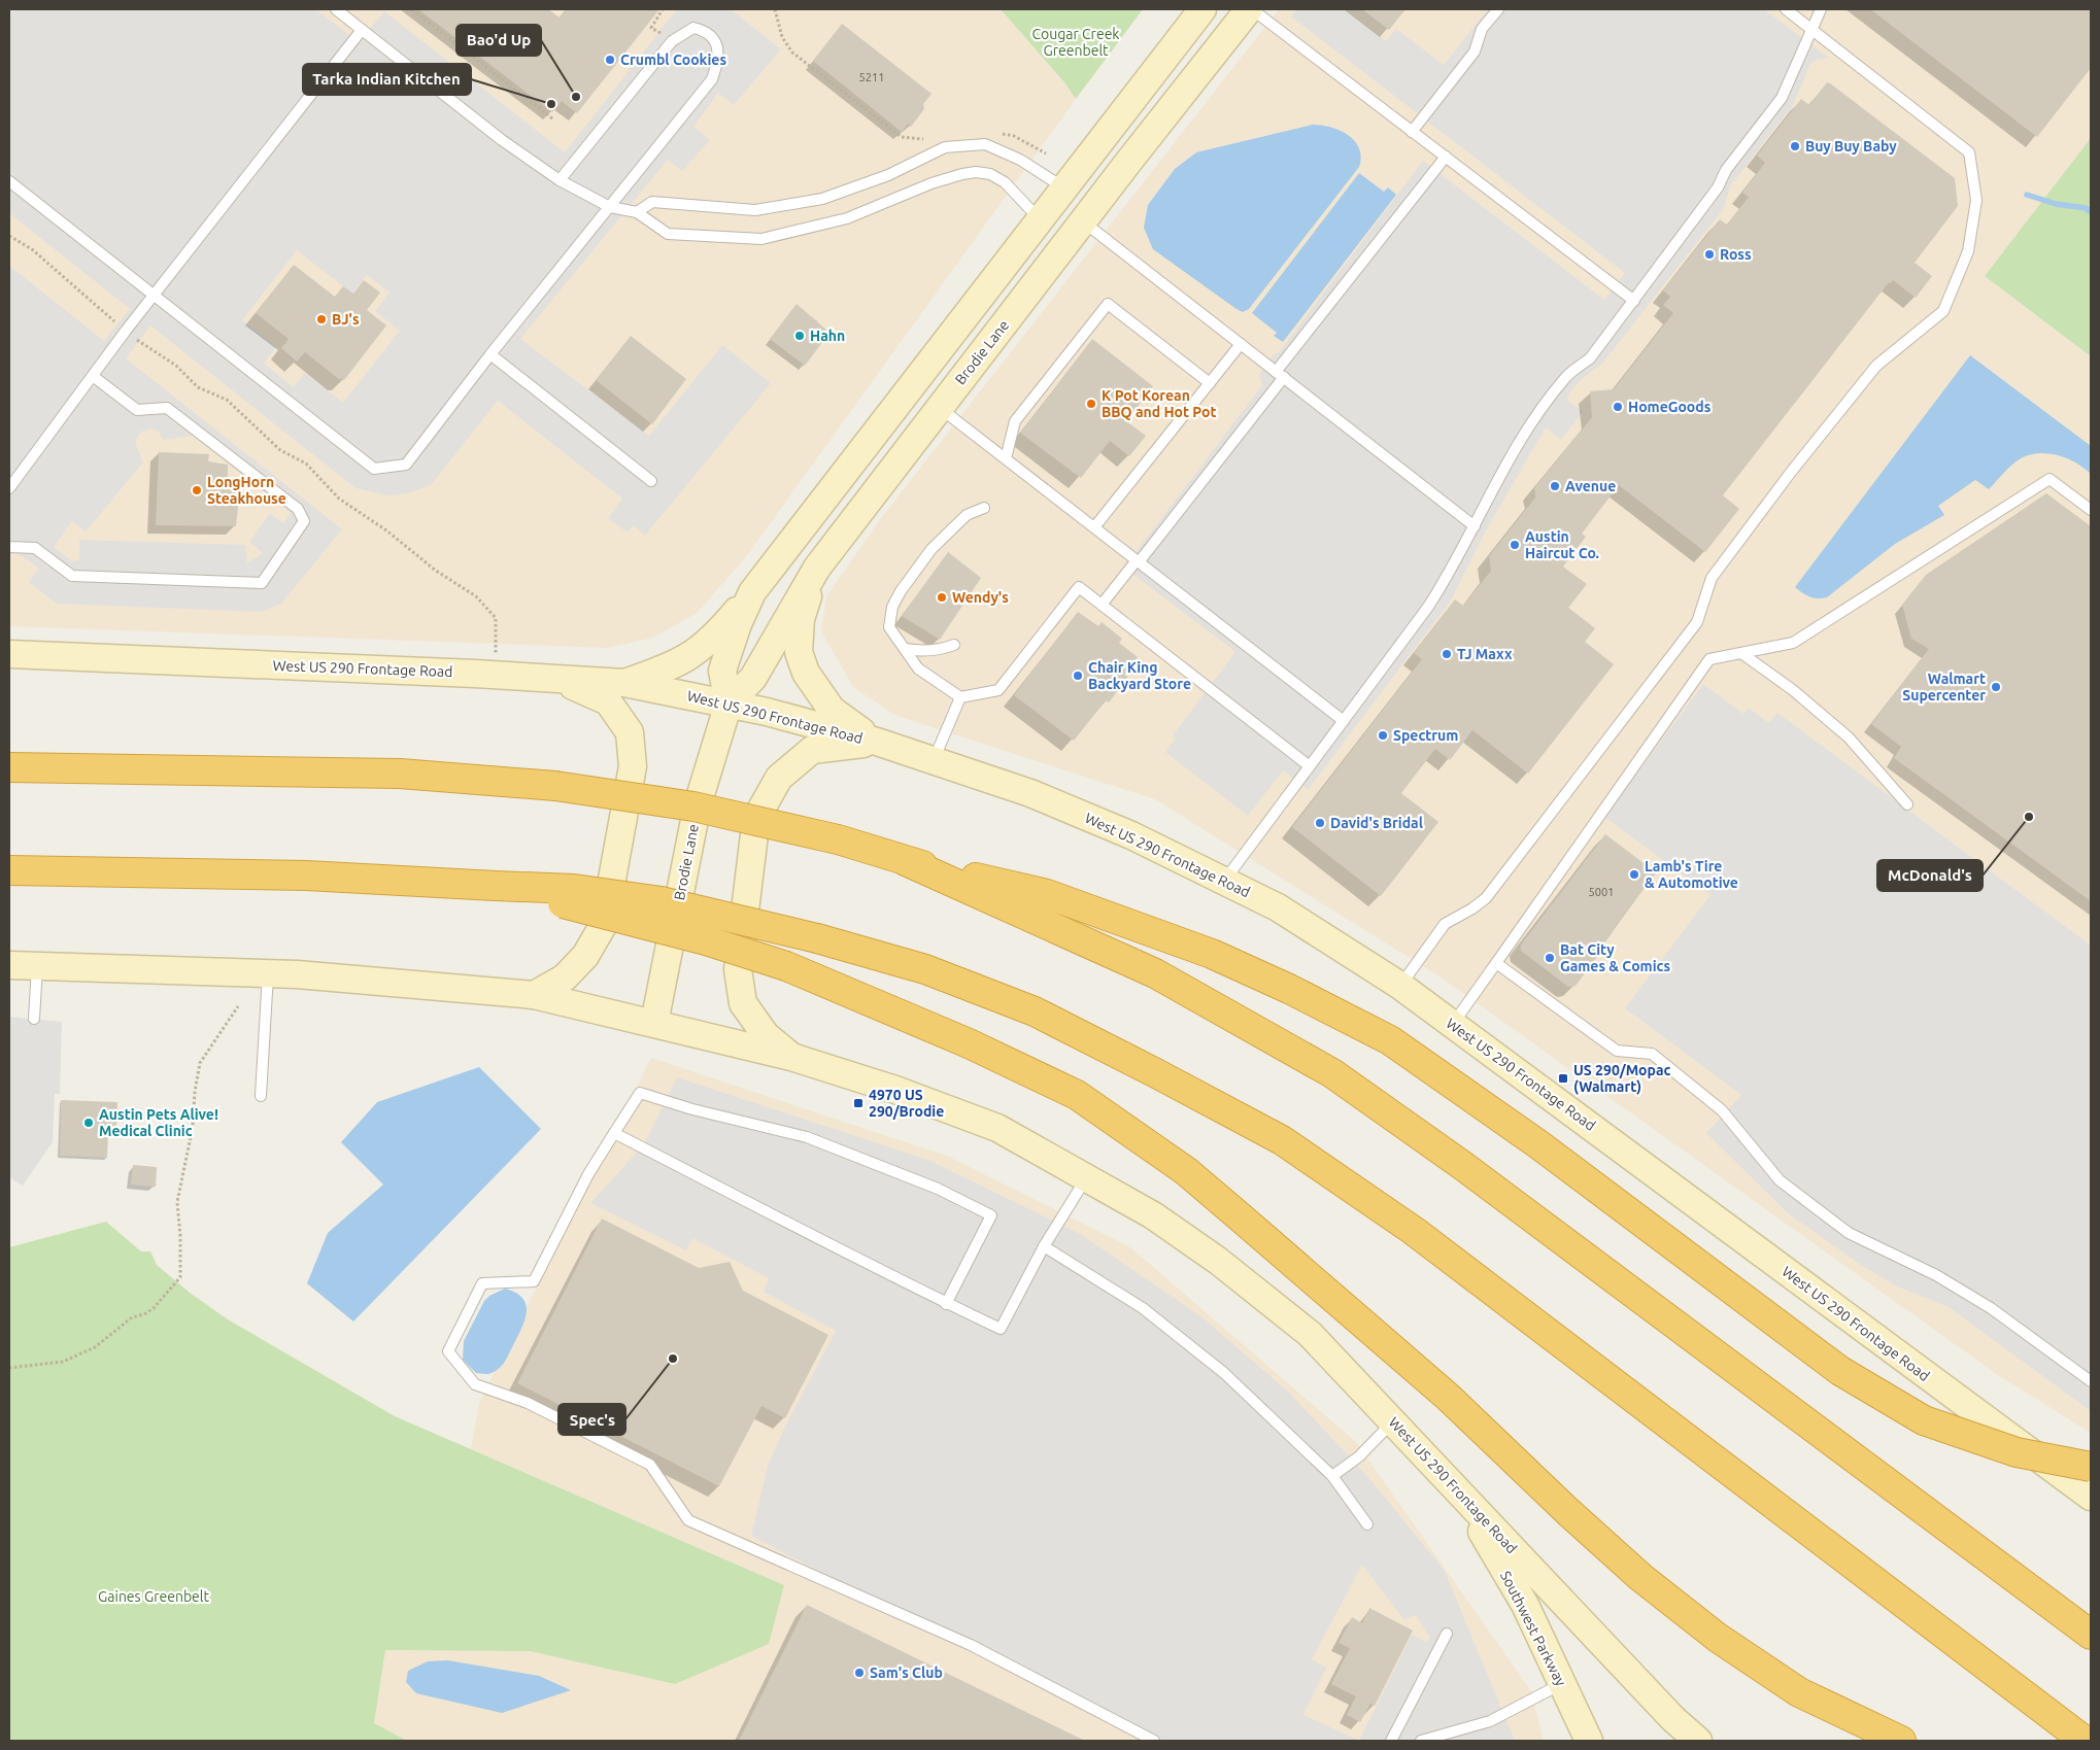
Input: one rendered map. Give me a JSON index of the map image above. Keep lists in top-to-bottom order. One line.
{"streets":{"main road":["Brodie Lane","West US 290 Frontage Road","Southwest Parkway"]},"crossings":[["Brodie Lane","West US 290 Frontage Road"],["West US 290 Frontage Road","Southwest Parkway"]],"parks":["Cougar Creek Greenbelt","Gaines Greenbelt"],"places":{"other":["Crumbl Cookies","Bao'd Up","Tarka Indian Kitchen","Buy Buy Baby","Ross","BJ's","Hahn","K Pot Korean BBQ and Hot Pot","HomeGoods","Avenue","LongHorn Steakhouse","Austin Haircut Co.","Wendy's","TJ Maxx","Chair King Backyard Store","Walmart Supercenter","Spectrum","McDonald's","David's Bridal","Lamb's Tire & Automotive","Bat City Games & Comics","Austin Pets Alive! Medical Clinic","Spec's","Sam's Club"],"transit":["US 290/Mopac (Walmart)","4970 US 290/Brodie"]},"house_numbers":["5211","5001"]}
